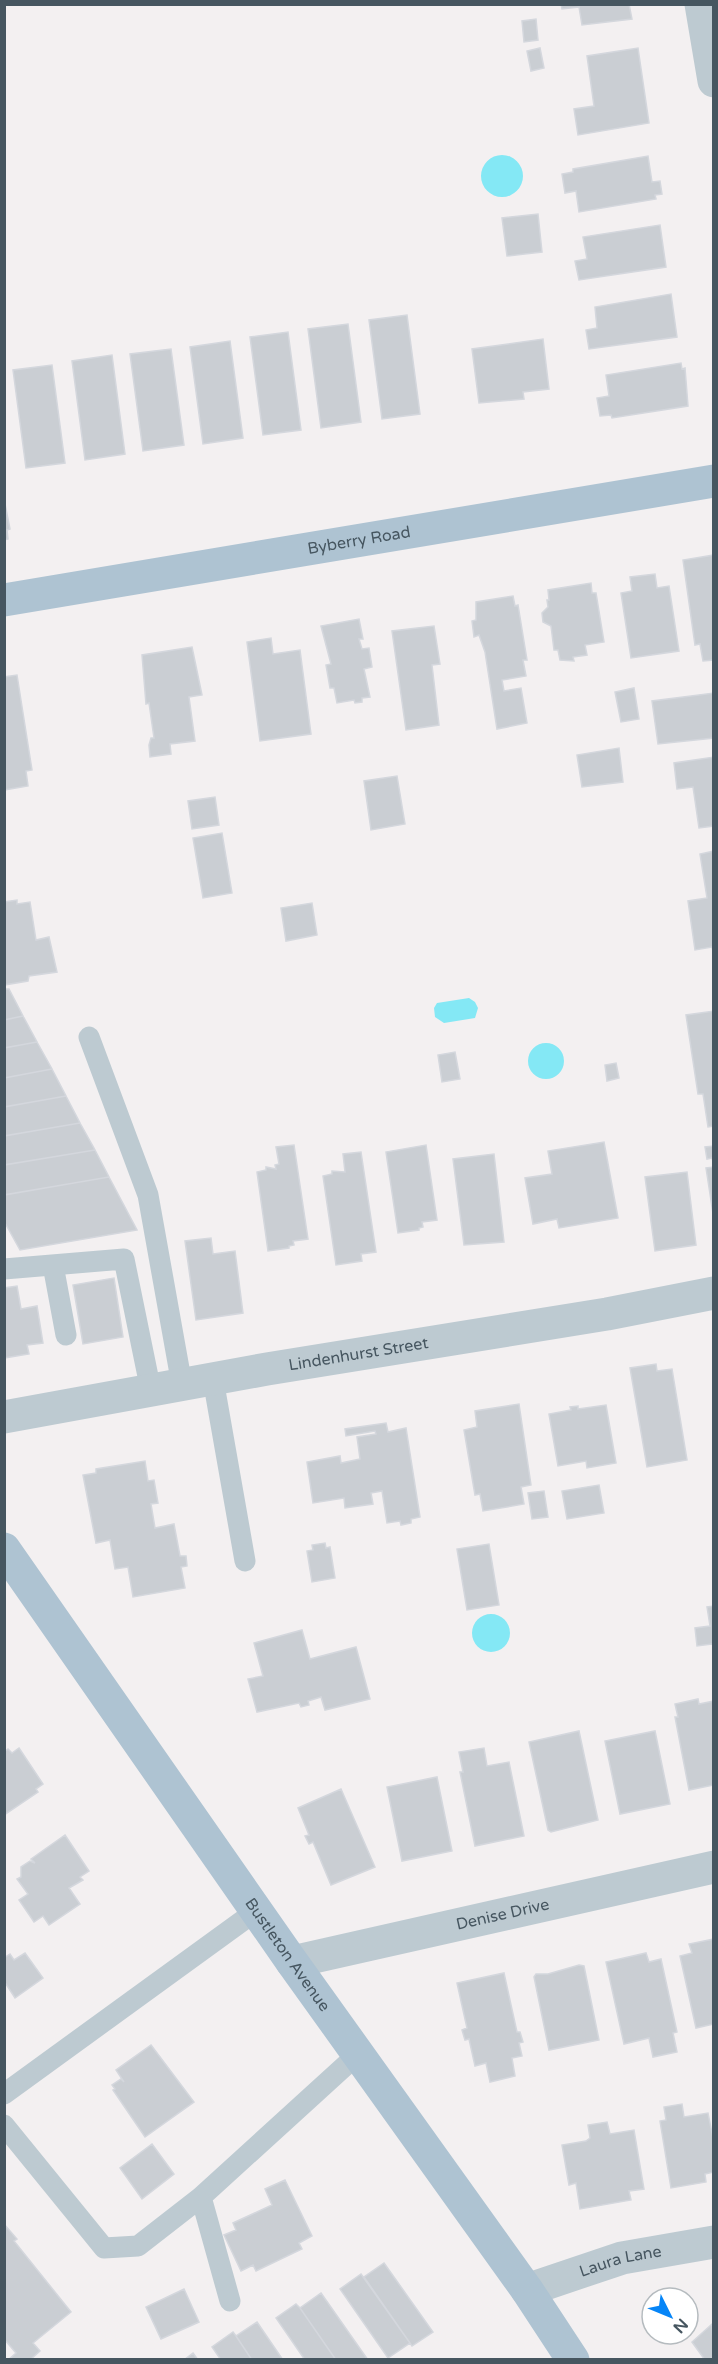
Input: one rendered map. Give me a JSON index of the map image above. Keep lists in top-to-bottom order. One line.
{"streets":{"main road":["Byberry Road","Bustleton Avenue"],"street":["Lindenhurst Street","Denise Drive","Laura Lane"]},"crossings":[["Denise Drive","Bustleton Avenue"],["Bustleton Avenue","Laura Lane"]],"north":"bottom right"}
